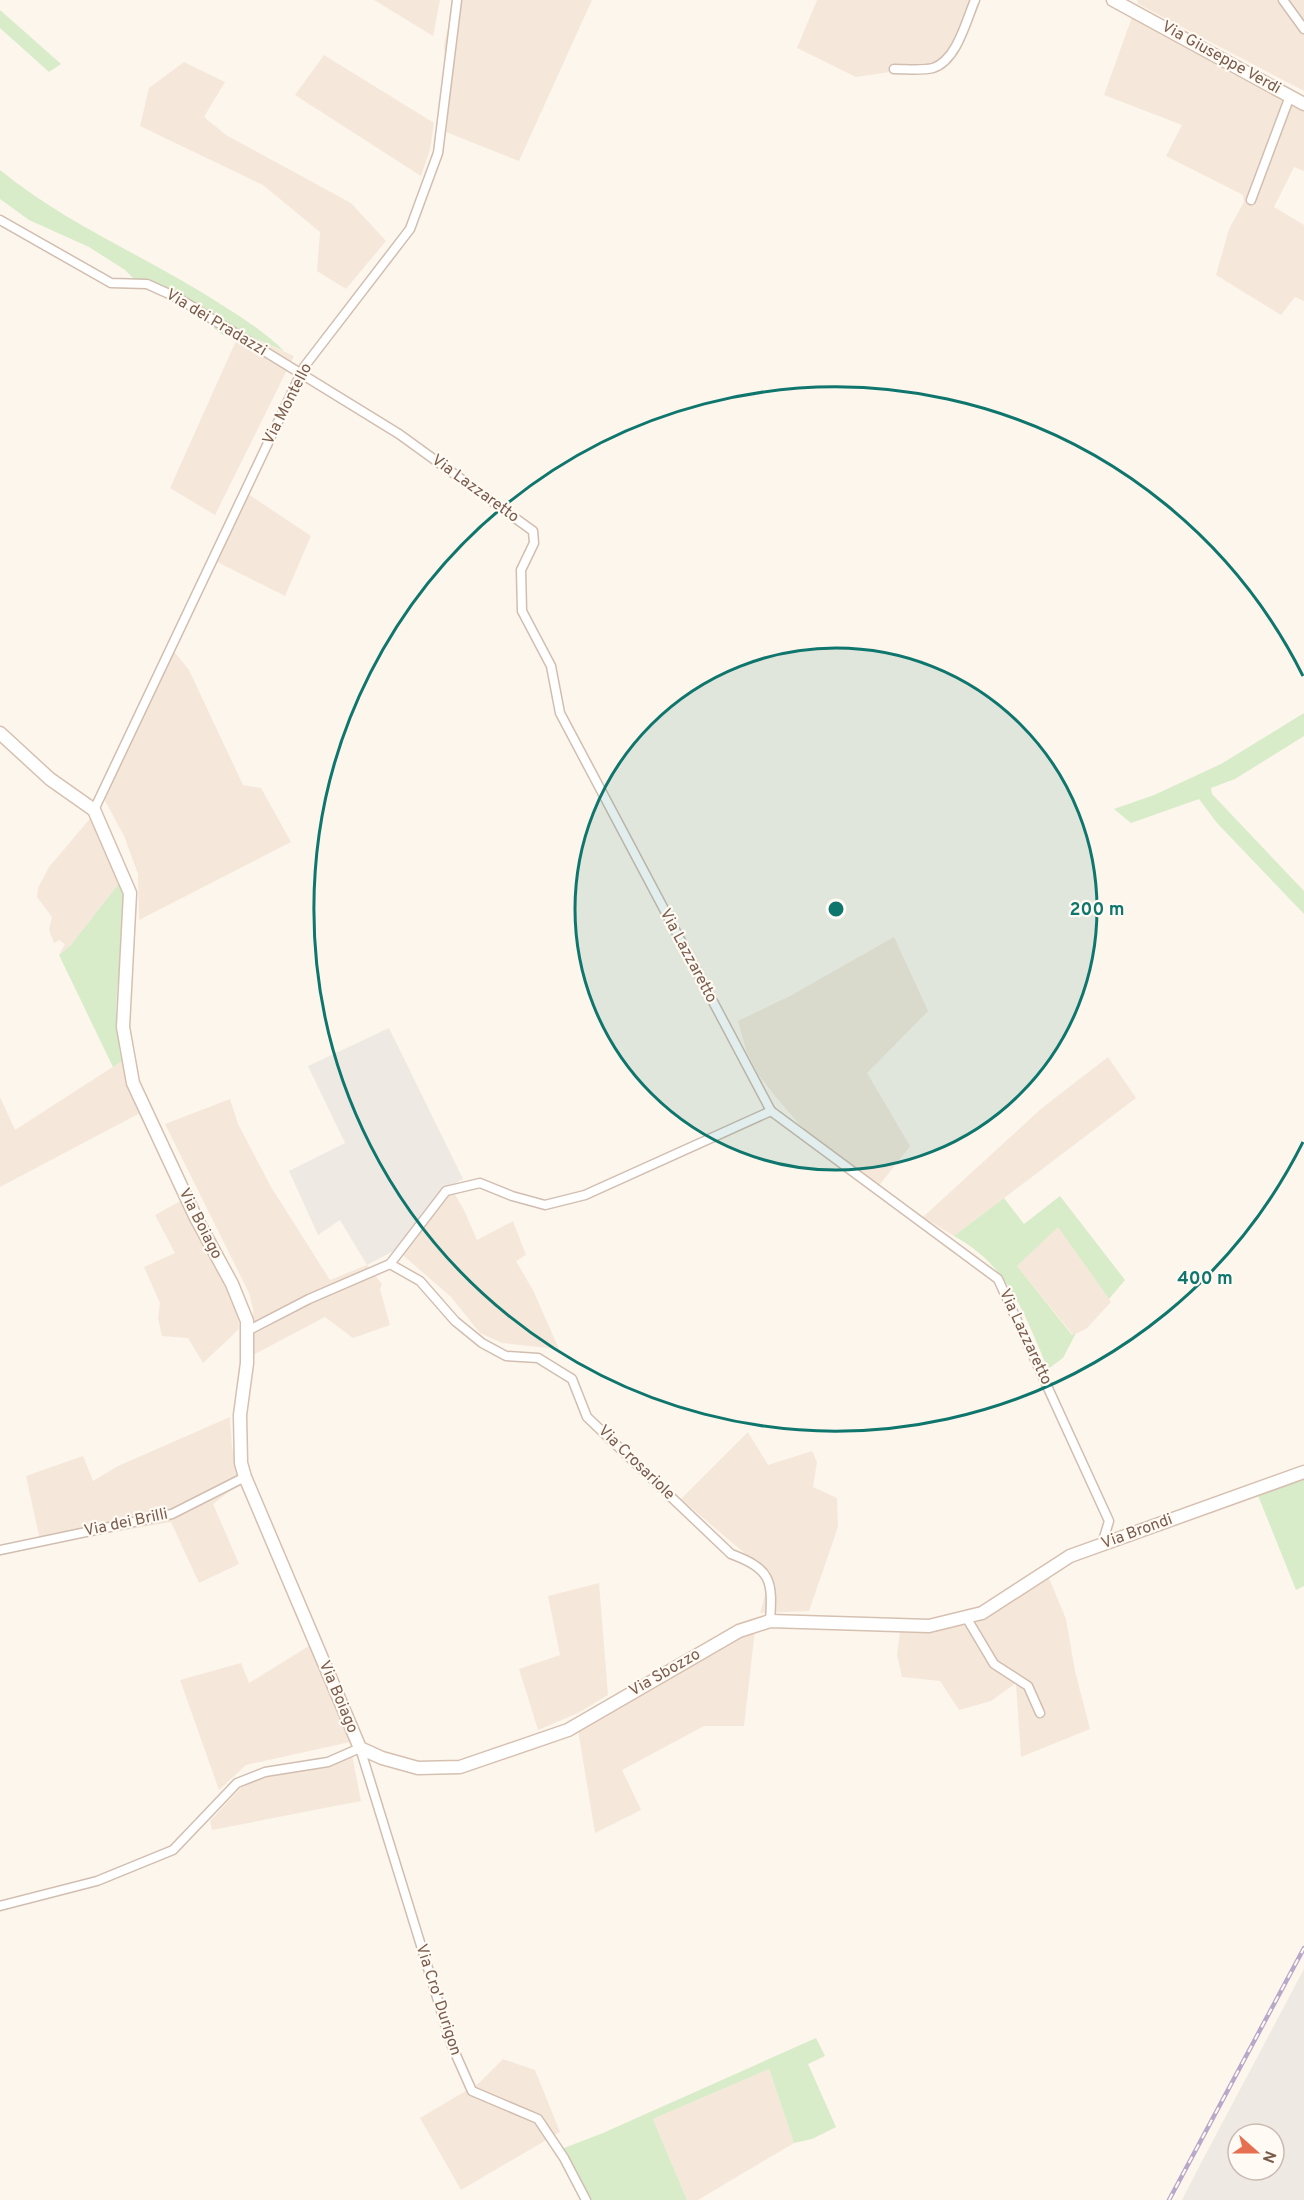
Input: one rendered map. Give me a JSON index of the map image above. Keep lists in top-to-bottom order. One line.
{"streets":{"street":["Via Giuseppe Verdi","Via dei Pradazzi","Via Montello","Via Lazzaretto","Via Boiago","Via Crosariole","Via dei Brilli","Via Brondi","Via Sbozzo","Via Cro' Durigon"]},"crossings":[["Via dei Pradazzi","Via Montello"],["Via dei Pradazzi","Via Lazzaretto"],["Via Montello","Via Lazzaretto"],["Via Montello","Via Boiago"],["Via Lazzaretto","Via Brondi"],["Via Boiago","Via dei Brilli"],["Via Boiago","Via Sbozzo"],["Via Boiago","Via Cro' Durigon"],["Via Crosariole","Via Sbozzo"],["Via Brondi","Via Sbozzo"],["Via Sbozzo","Via Cro' Durigon"]],"north":"right","rings":["200 m","400 m"]}
